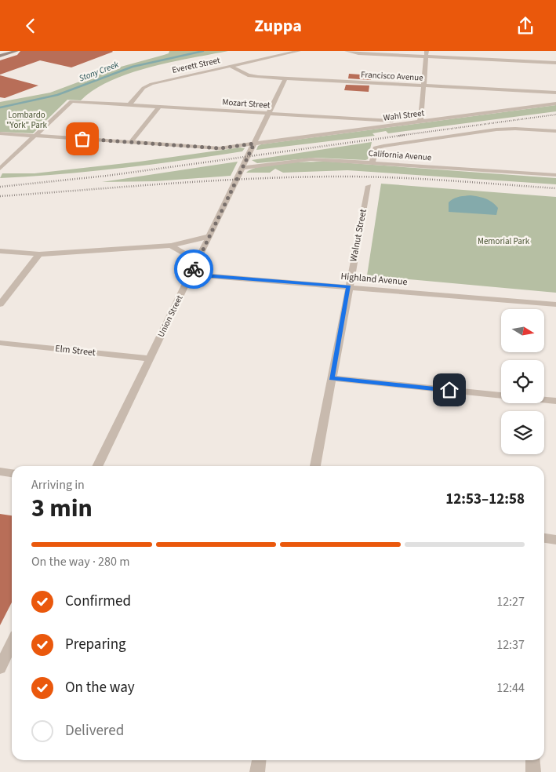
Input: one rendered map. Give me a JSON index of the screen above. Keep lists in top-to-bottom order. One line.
{"streets":{"street":["Everett Street","Francisco Avenue","Mozart Street","Wahl Street","California Avenue","Walnut Street","Highland Avenue","Union Street","Elm Street"]},"crossings":[["Everett Street","Francisco Avenue"],["Everett Street","Mozart Street"],["Francisco Avenue","Union Street"],["Mozart Street","Wahl Street"],["Mozart Street","Union Street"],["Wahl Street","Union Street"],["California Avenue","Union Street"],["Walnut Street","Highland Avenue"],["Highland Avenue","Union Street"],["Union Street","Elm Street"]],"water":["Stony Creek"],"parks":["Lombardo \"York\" Park","Memorial Park"],"north":"right","page":{"header":"Zuppa","heading":["3 min","Arriving in","12:53–12:58"],"bar":"On the way · 280 m","list":[["Confirmed","12:27"],["Preparing","12:37"],["On the way","12:44"],"Delivered"]}}
